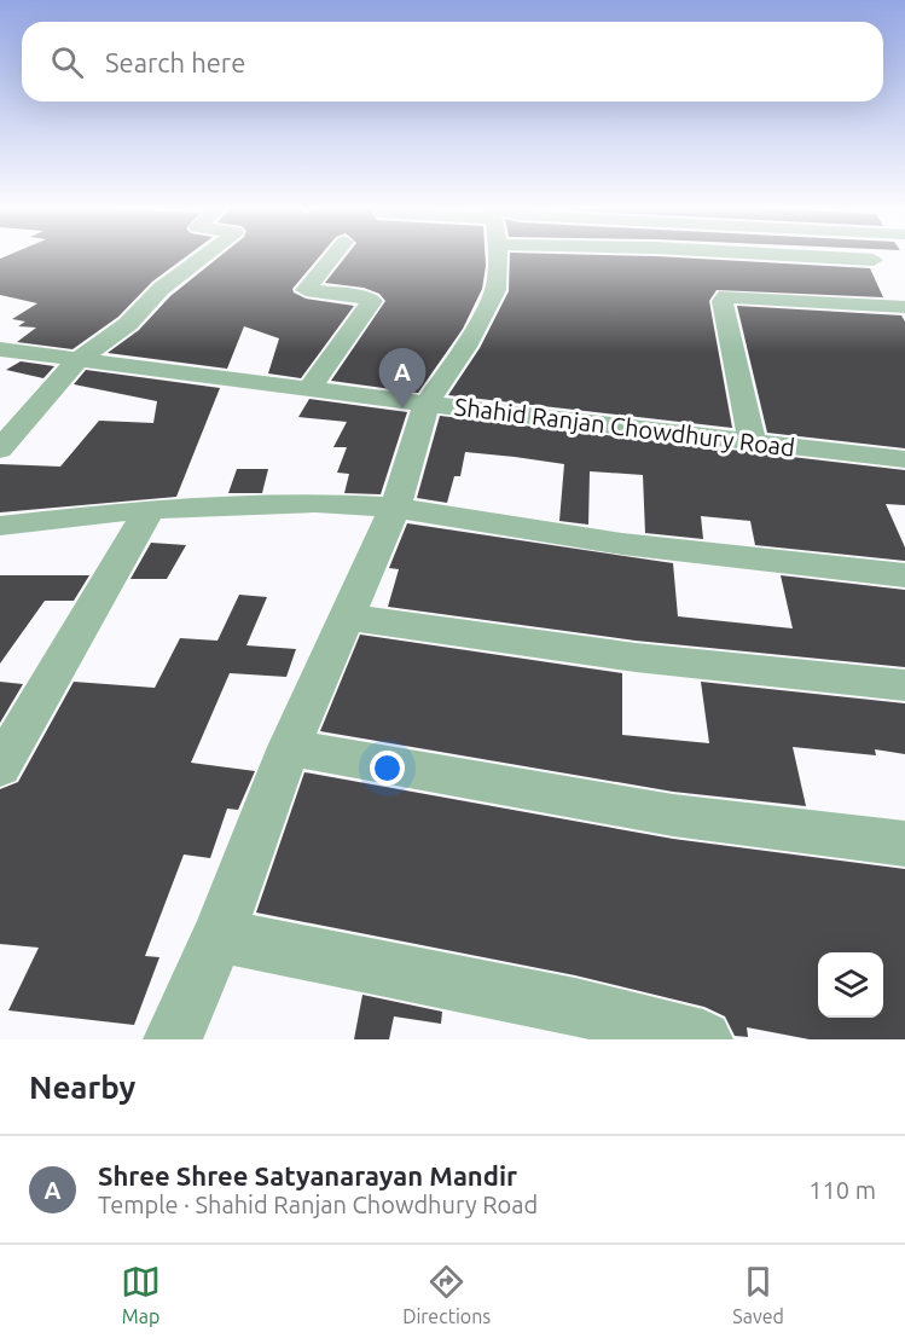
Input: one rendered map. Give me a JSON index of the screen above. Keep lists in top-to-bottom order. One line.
{"streets":{"street":["Shahid Ranjan Chowdhury Road"]},"page":{"search":"Search here","pins":"A","heading":"Nearby","list":[{"mark":"A","name":"Shree Shree Satyanarayan Mandir","note":"Temple · Shahid Ranjan Chowdhury Road","value":"110 m"}],"nav":["Map","Directions","Saved"]}}
